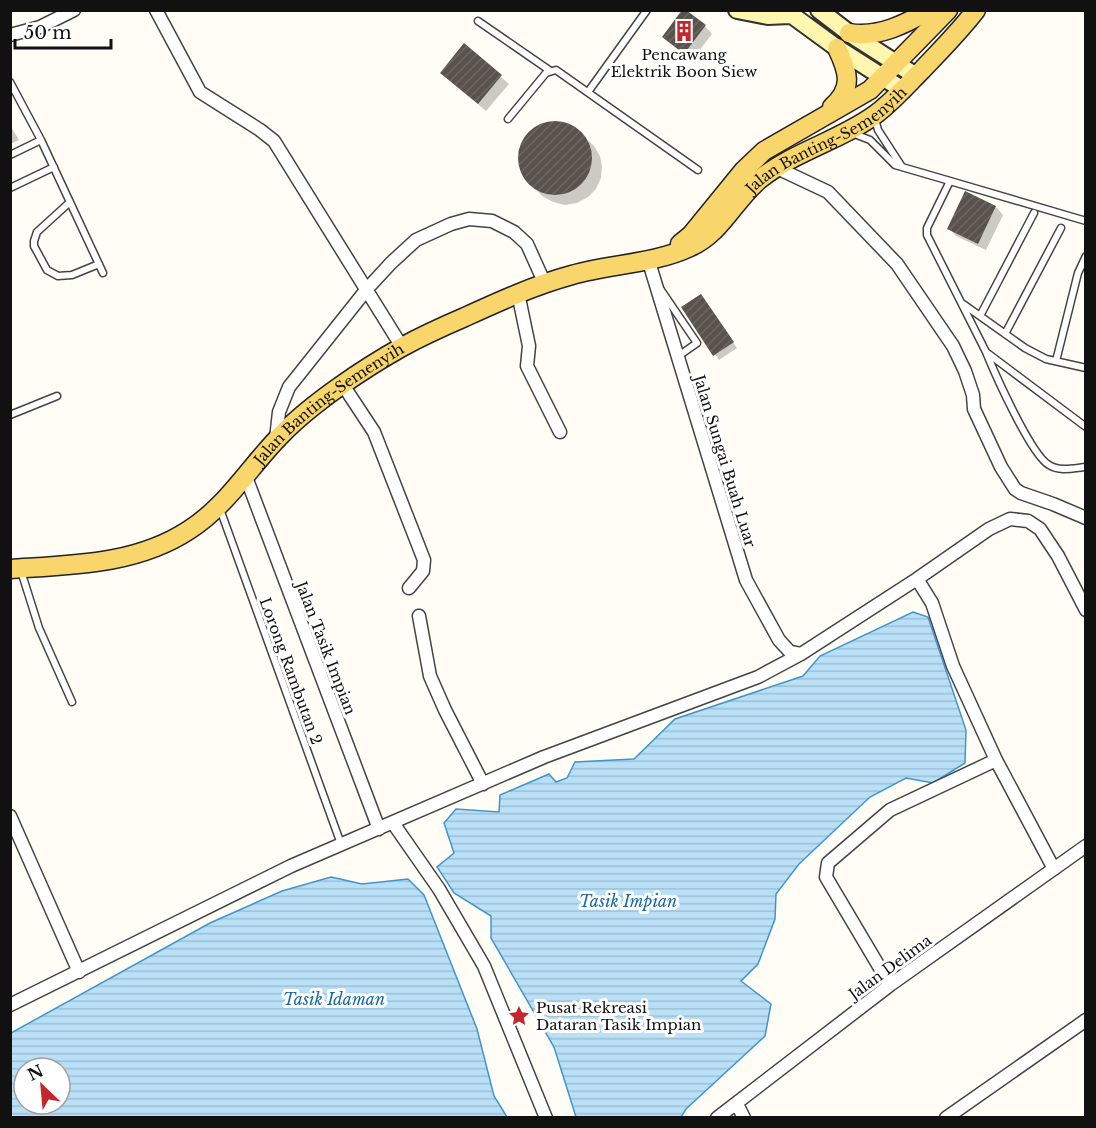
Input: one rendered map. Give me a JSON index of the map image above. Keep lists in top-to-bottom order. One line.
{"streets":{"main road":["Jalan Banting-Semenyih"],"street":["Jalan Sungai Buah Luar","Jalan Tasik Impian","Jalan Delima"],"lane":["Lorong Rambutan 2"]},"crossings":[["Jalan Banting-Semenyih","Jalan Sungai Buah Luar"],["Jalan Banting-Semenyih","Jalan Tasik Impian"],["Jalan Banting-Semenyih","Lorong Rambutan 2"]],"water":["Tasik Impian","Tasik Idaman"],"places":{"building":["Pencawang Elektrik Boon Siew"],"place":["Pusat Rekreasi Dataran Tasik Impian"]},"scale_bar":"50 m","north":"top left"}
